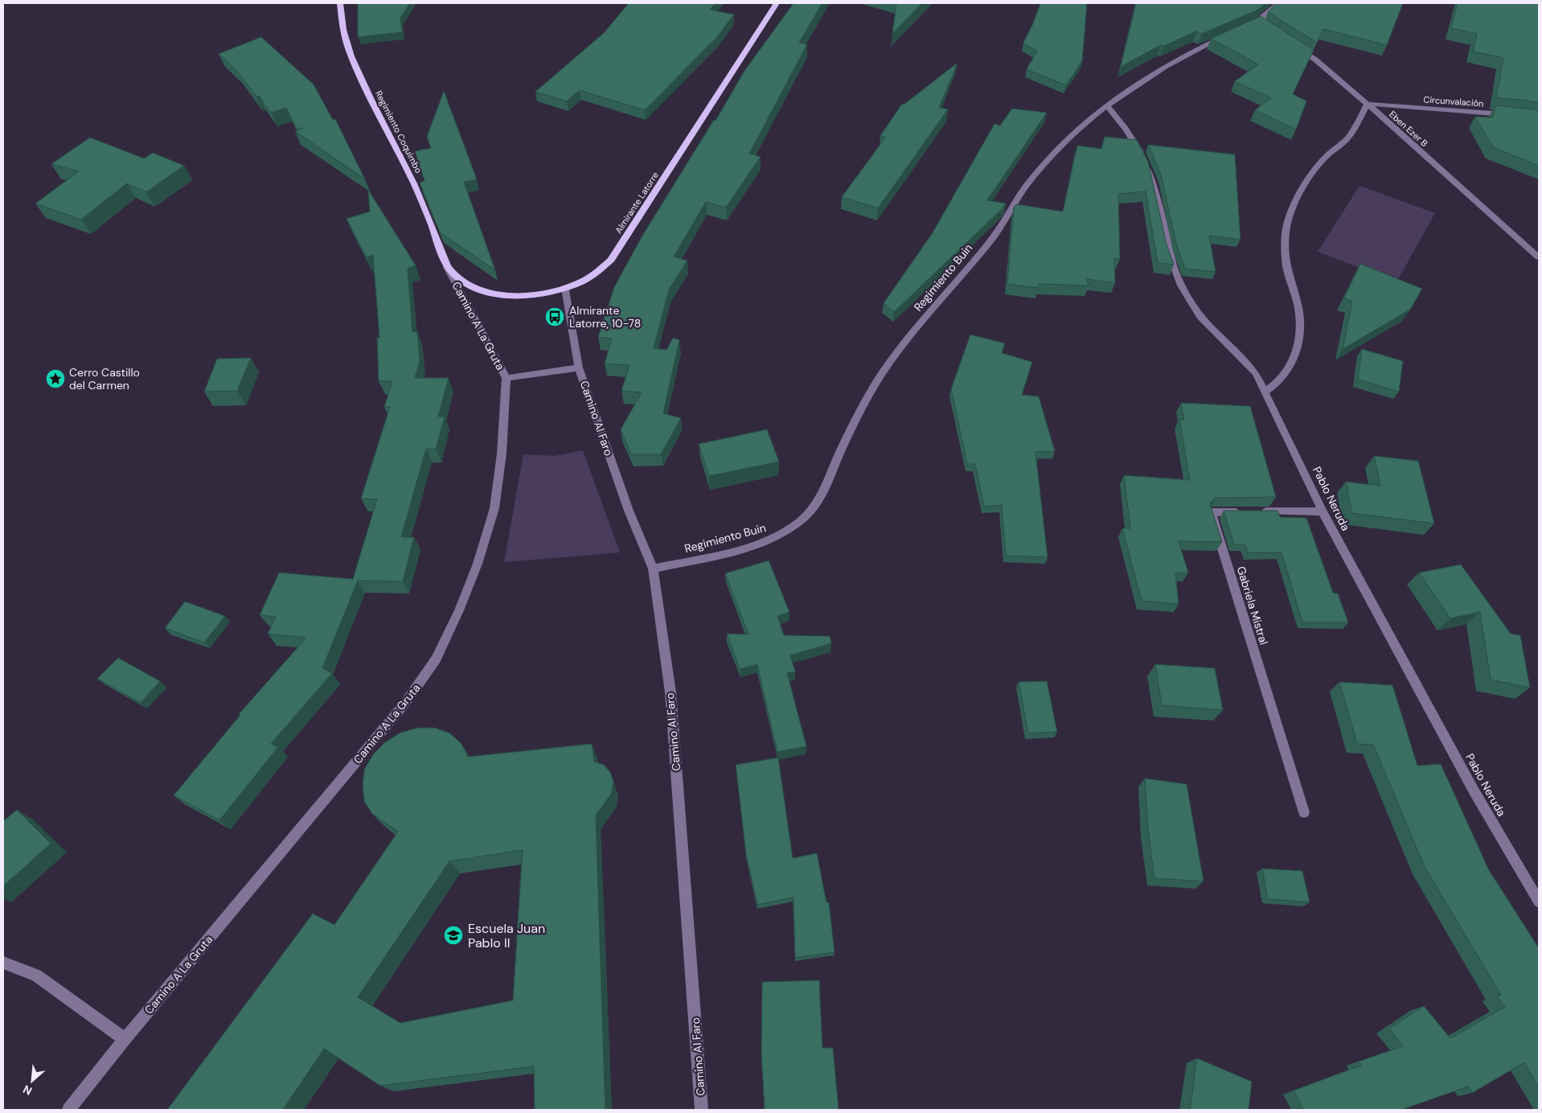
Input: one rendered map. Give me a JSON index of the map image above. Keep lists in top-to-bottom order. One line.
{"streets":{"main road":["Regimiento Coquimbo","Almirante Latorre"],"street":["Circunvalación","Eben Ezer B","Regimiento Buin","Camino A La Gruta","Camino Al Faro","Pablo Neruda","Gabriela Mistral"]},"crossings":[["Circunvalación","Eben Ezer B"],["Regimiento Coquimbo","Almirante Latorre"],["Regimiento Coquimbo","Camino A La Gruta"],["Almirante Latorre","Camino A La Gruta"],["Almirante Latorre","Camino Al Faro"],["Regimiento Buin","Camino Al Faro"],["Regimiento Buin","Pablo Neruda"],["Camino A La Gruta","Camino Al Faro"]],"places":{"bus stop":["Almirante Latorre, 10-78"],"place":["Cerro Castillo del Carmen"],"school or university":["Escuela Juan Pablo II"]},"north":"bottom left"}
